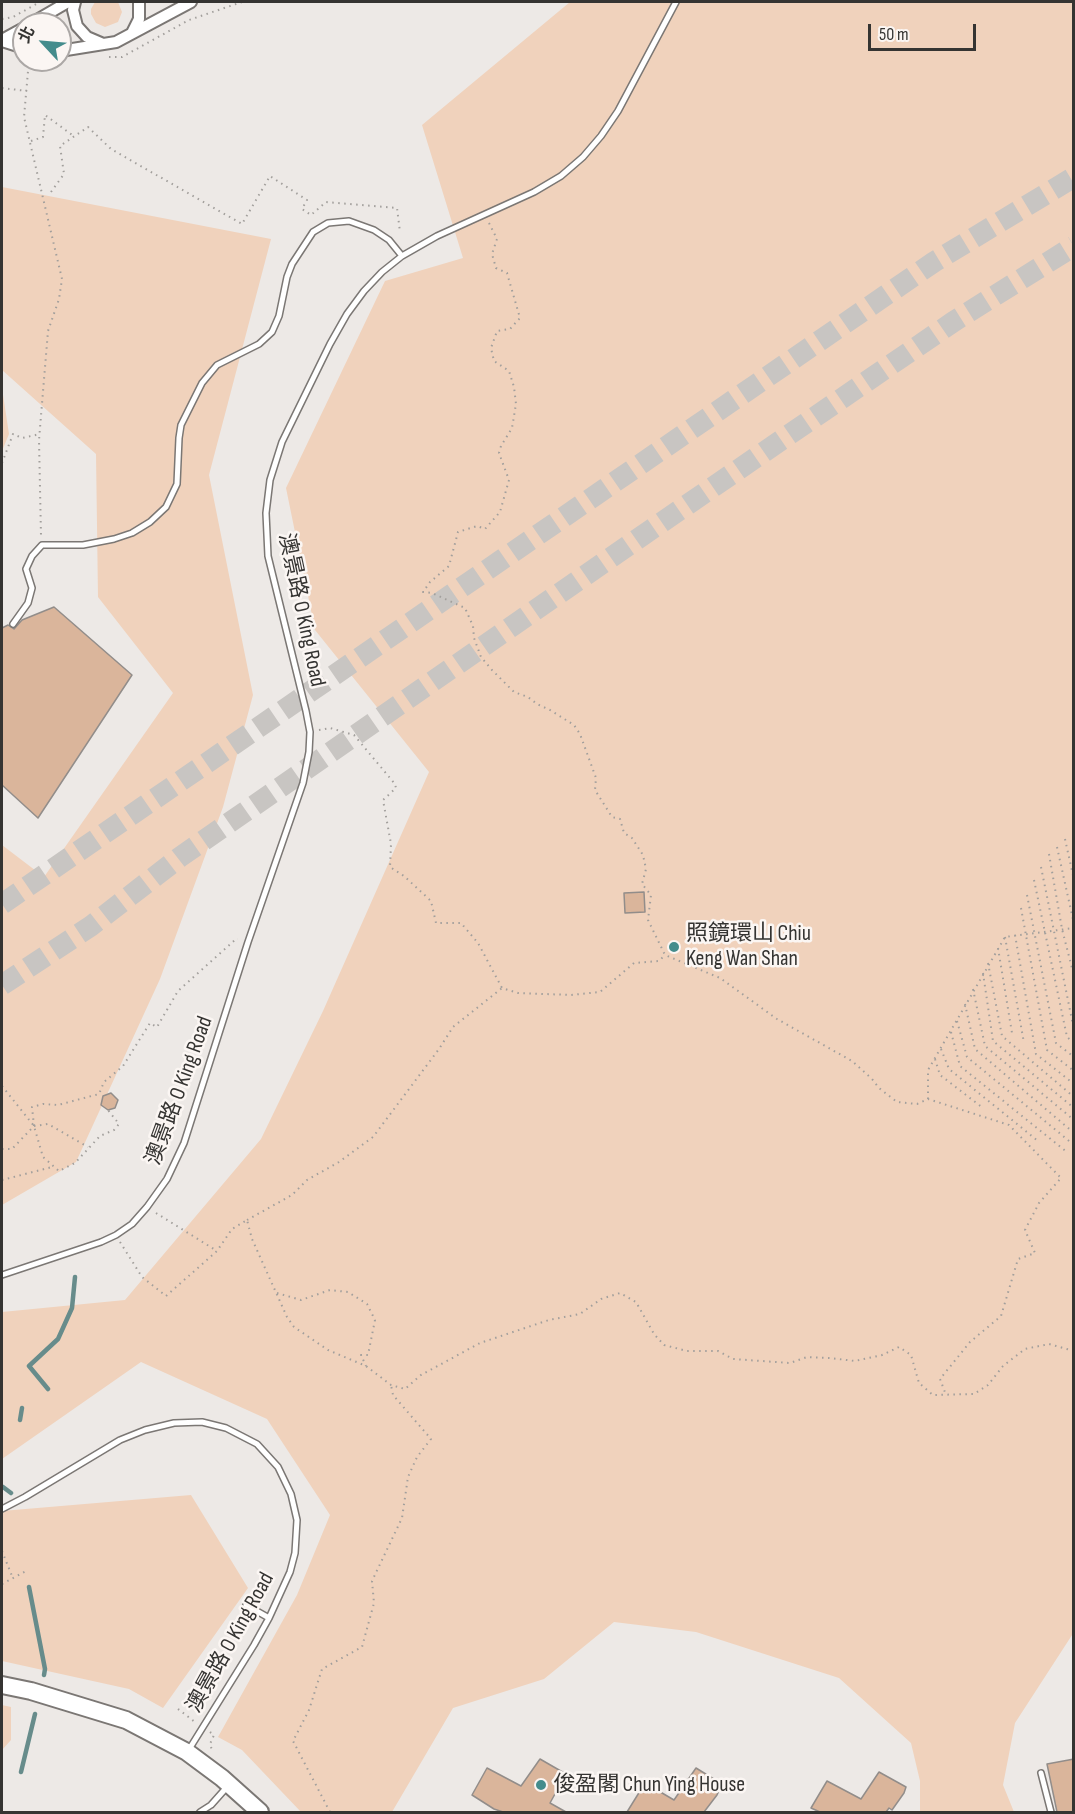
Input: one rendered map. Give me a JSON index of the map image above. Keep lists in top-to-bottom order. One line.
{"streets":{"lane":["澳景路 O King Road"]},"places":["照鏡環山 Chiu Keng Wan Shan","俊盈閣 Chun Ying House"],"scale_bar":"50 m","north":"top left"}
